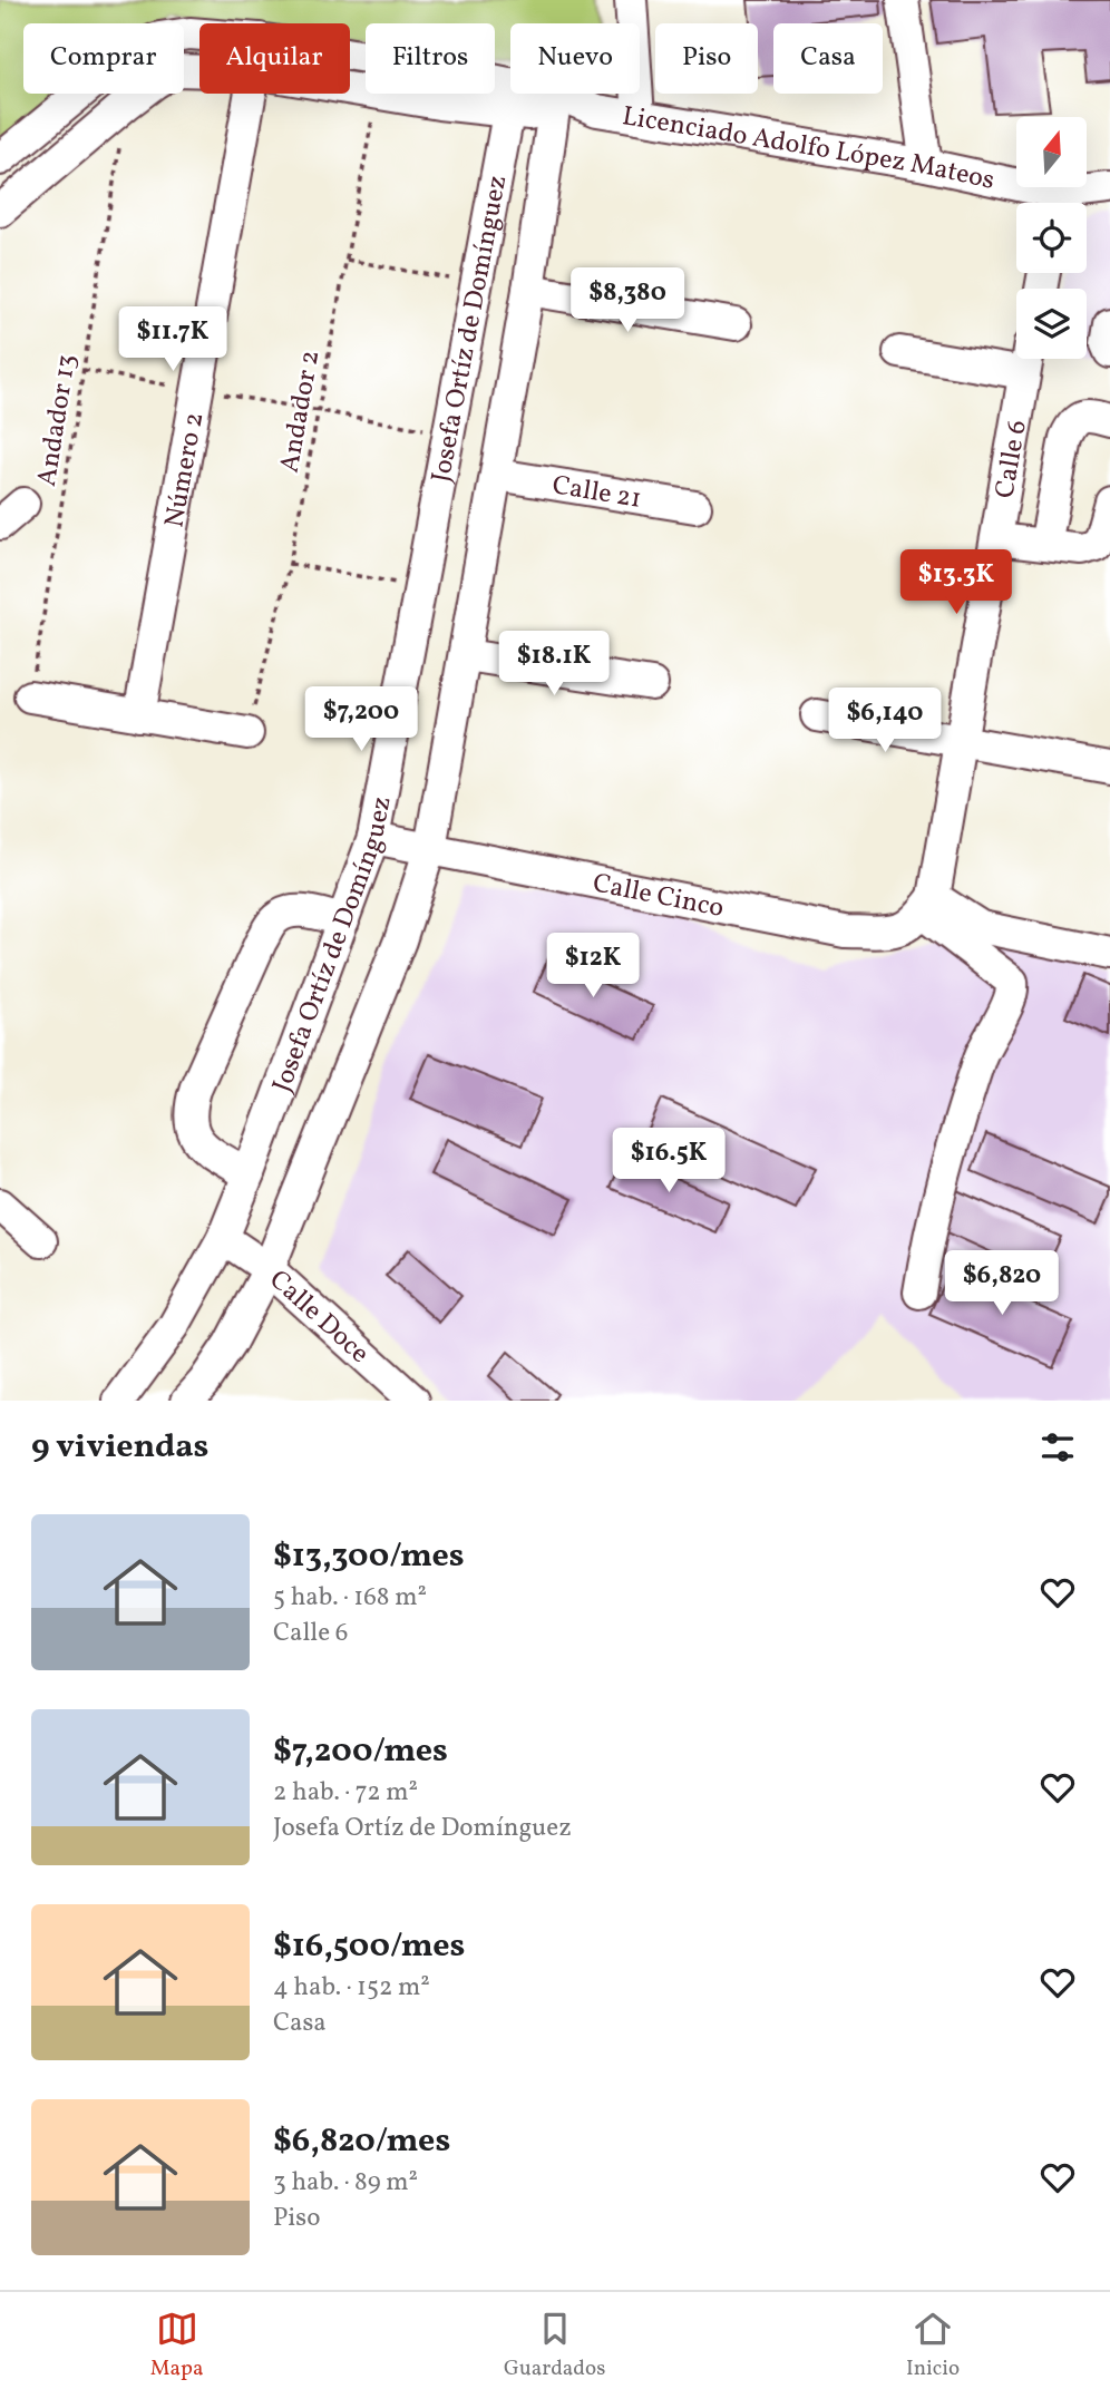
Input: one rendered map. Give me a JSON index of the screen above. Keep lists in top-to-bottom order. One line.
{"streets":{"street":["Licenciado Adolfo López Mateos","Josefa Ortíz de Domínguez","Calle 6","Número 2","Calle 21","Calle Cinco","Calle Doce"],"path":["Andador 2","Andador 13"]},"crossings":[["Licenciado Adolfo López Mateos","Josefa Ortíz de Domínguez"],["Licenciado Adolfo López Mateos","Andador 2"],["Josefa Ortíz de Domínguez","Calle 21"],["Josefa Ortíz de Domínguez","Calle Cinco"],["Josefa Ortíz de Domínguez","Calle Doce"],["Calle 6","Calle Cinco"]],"north":"top","page":{"chip":["Comprar","Alquilar","Filtros","Nuevo","Piso","Casa"],"price":["$8,380","$11.7K","$13.3K","$18.1K","$7,200","$6,140","$12K","$16.5K","$6,820"],"heading":"9 viviendas","list":[{"name":"$13,300/mes","note":"5 hab. · 168 m² · Calle 6"},{"name":"$7,200/mes","note":"2 hab. · 72 m² · Josefa Ortíz de Domínguez"},{"name":"$16,500/mes","note":"4 hab. · 152 m² · Casa"},{"name":"$6,820/mes","note":"3 hab. · 89 m² · Piso"}],"tabs":["Mapa","Guardados","Inicio"]}}
